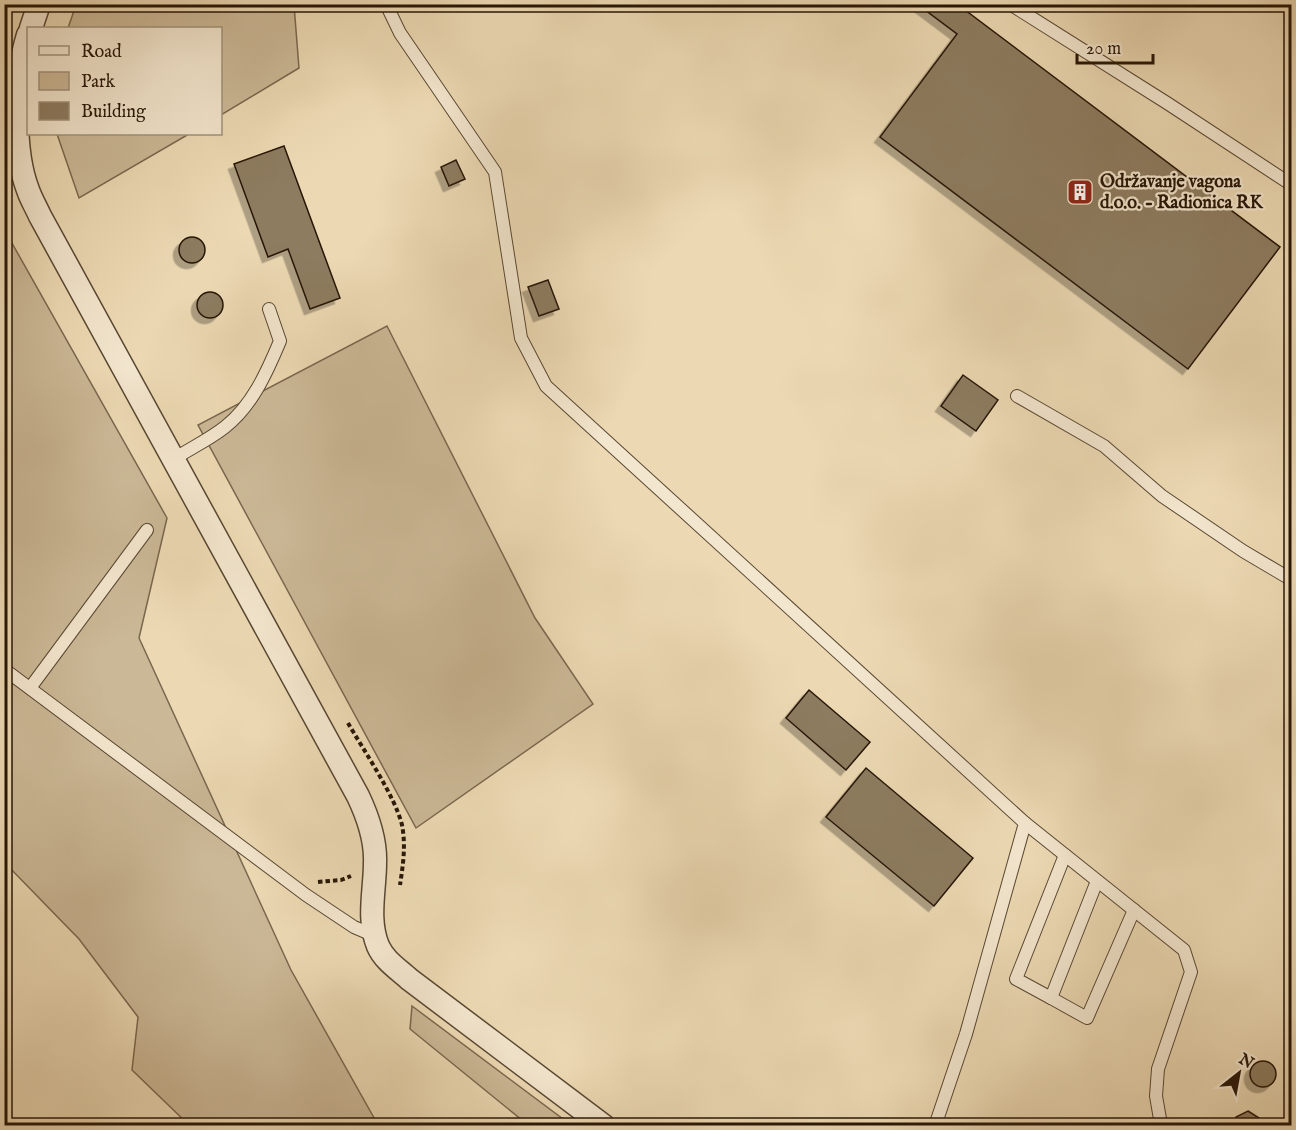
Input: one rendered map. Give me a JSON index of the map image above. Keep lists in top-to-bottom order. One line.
{"places":{"building":["Održavanje vagona d.o.o. - Radionica RK"]},"legend":["Road","Park","Building"],"scale_bar":"20 m","north":"top right"}
